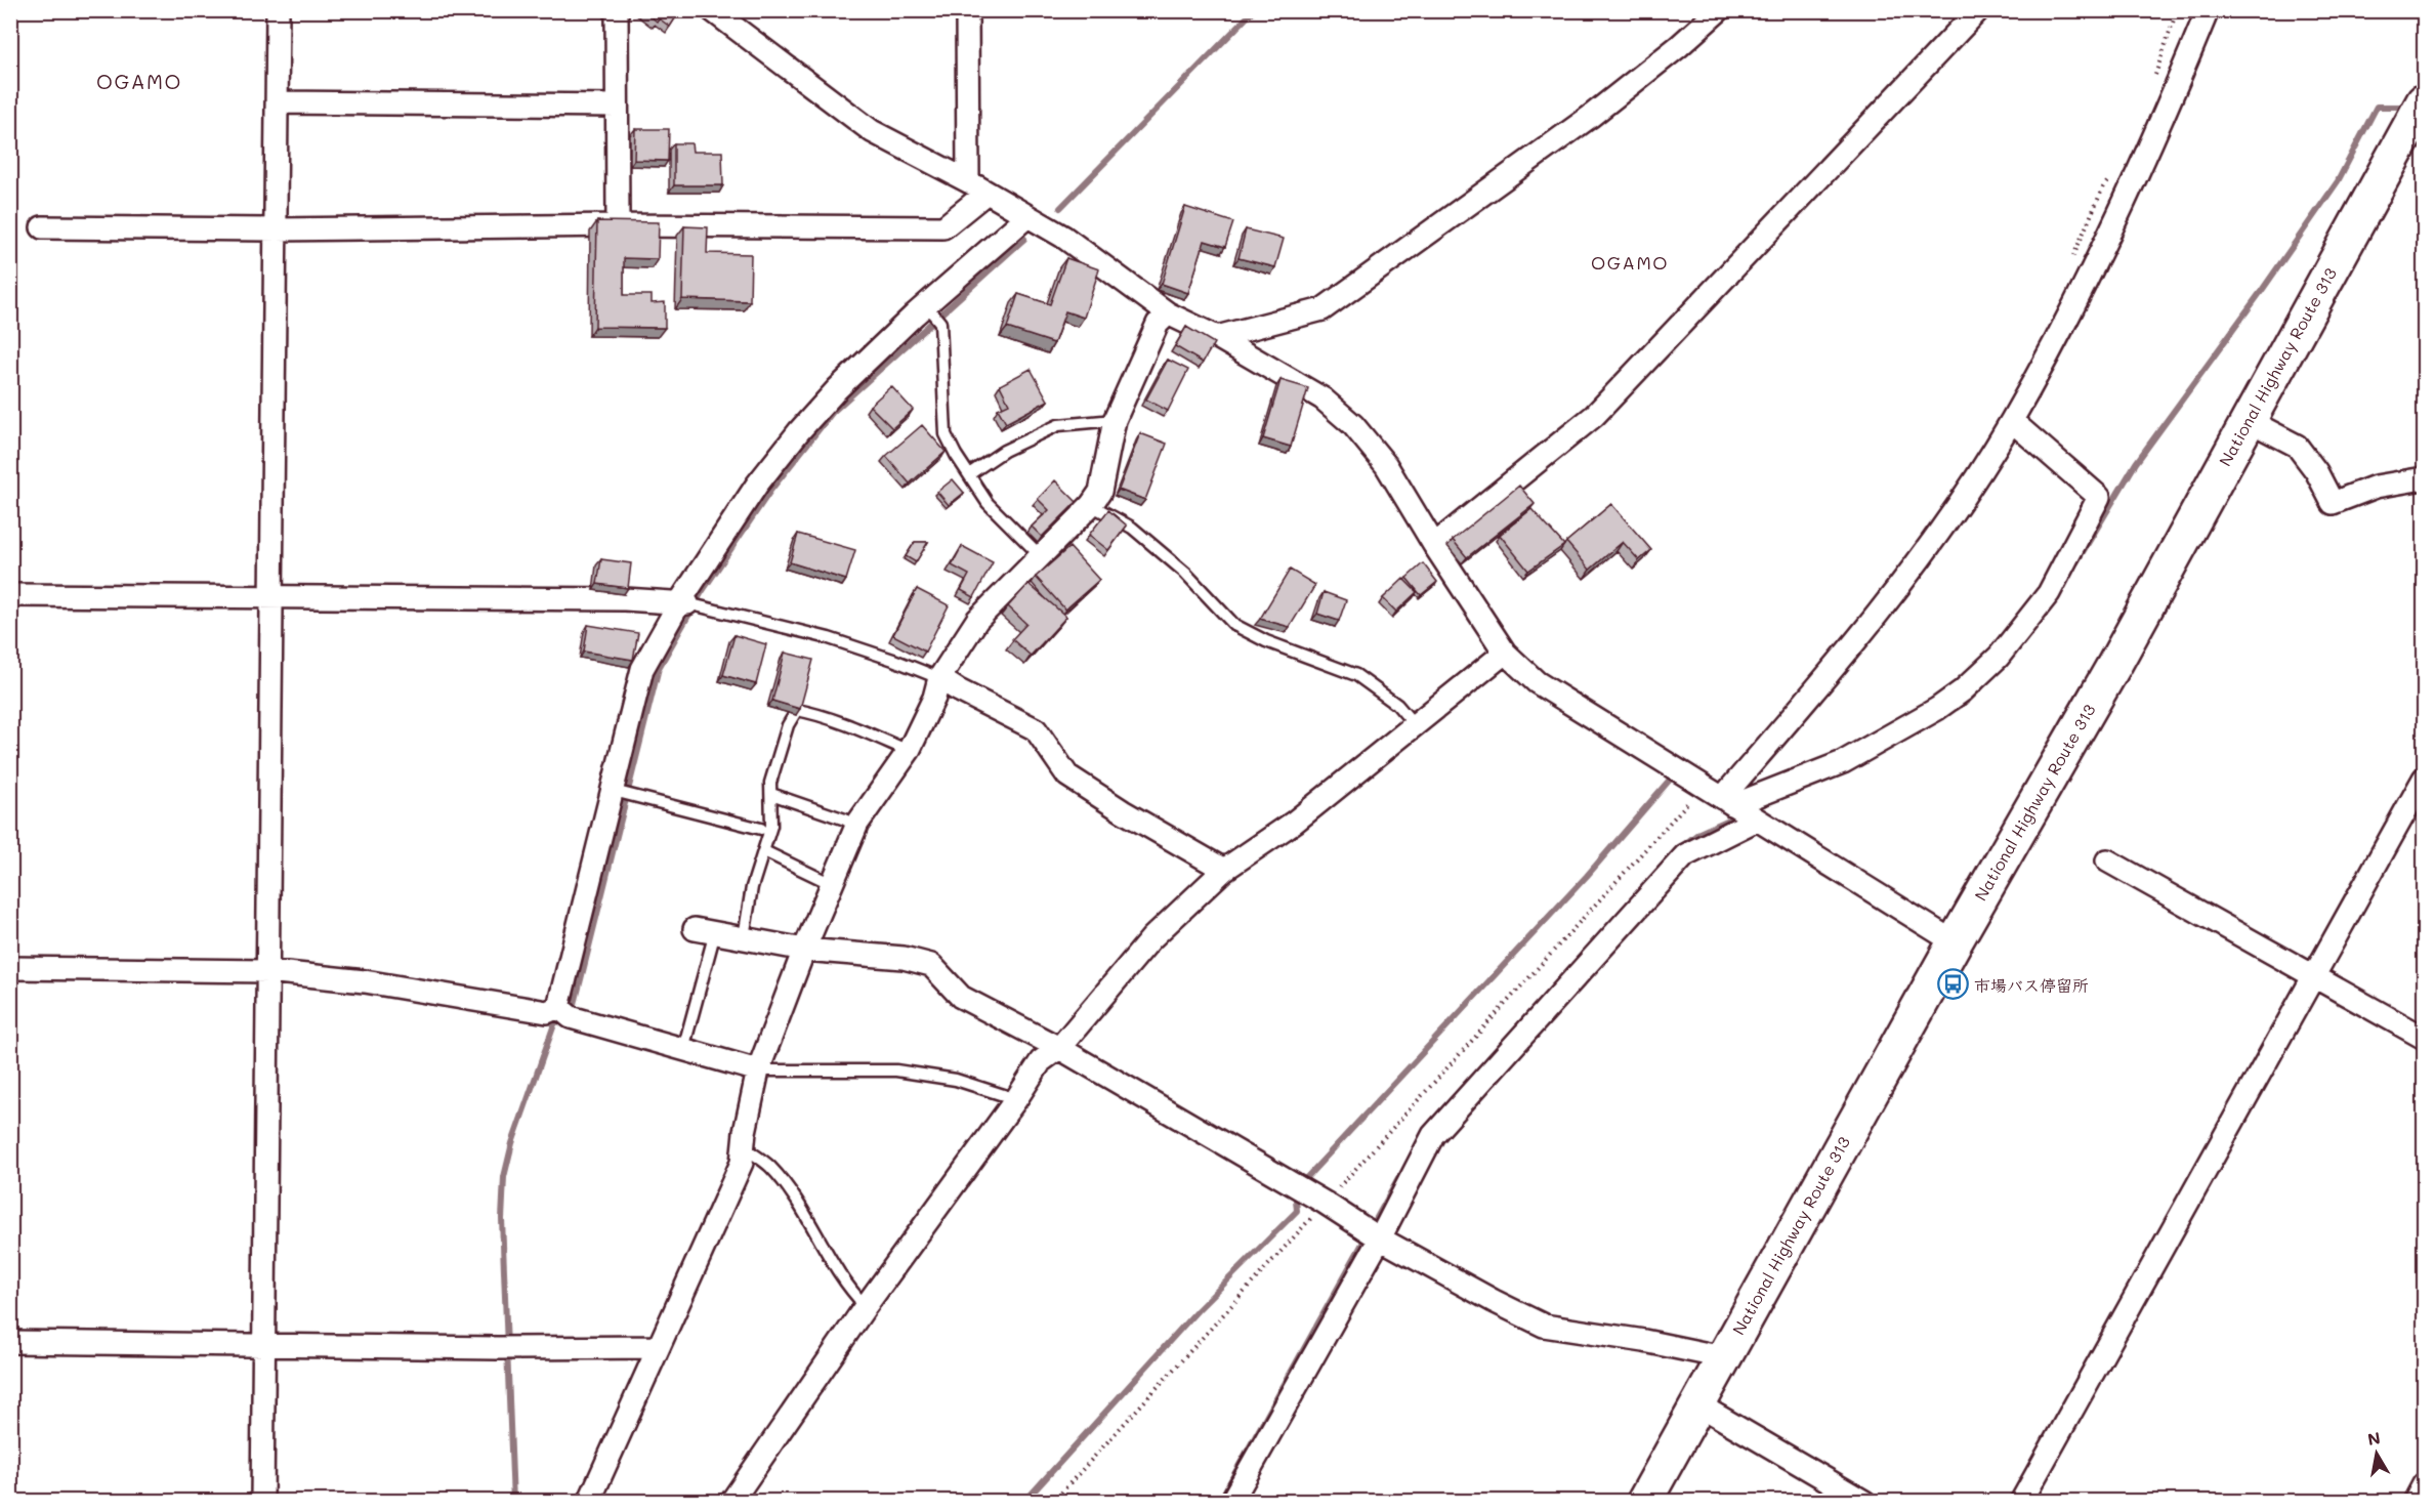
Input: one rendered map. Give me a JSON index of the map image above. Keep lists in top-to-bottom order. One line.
{"streets":{"highway":["National Highway Route 313"]},"districts":["OGAMO","OGAMO"],"places":{"bus stop":["市場バス停留所"]},"north":"top"}
